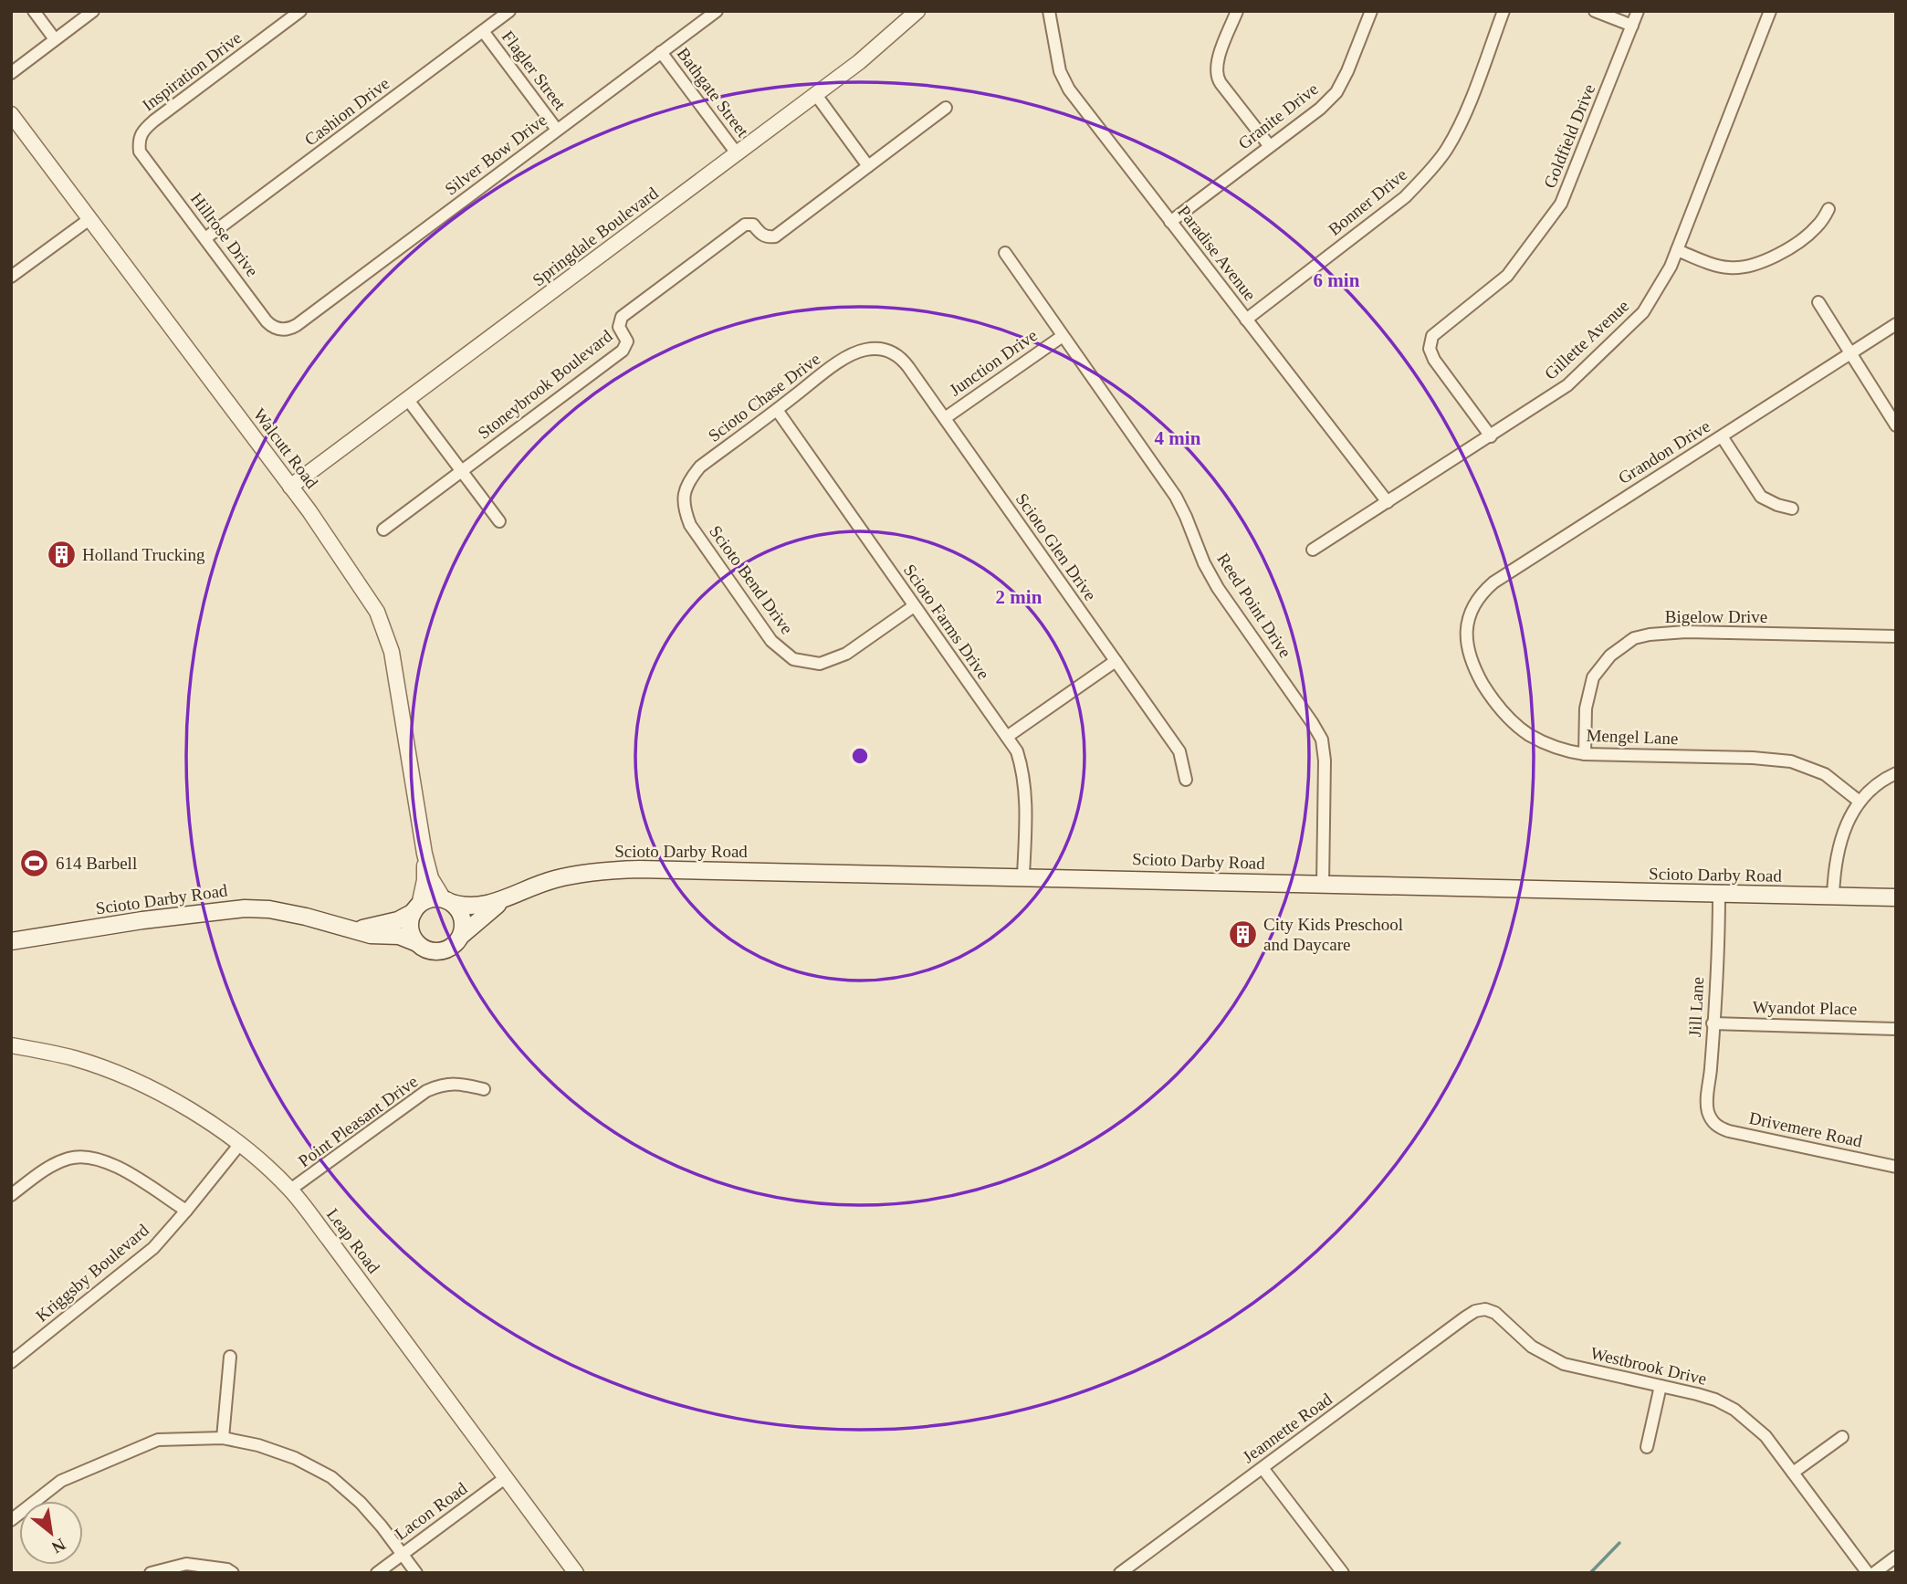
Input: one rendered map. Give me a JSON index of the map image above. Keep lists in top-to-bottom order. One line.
{"streets":{"main road":["Scioto Darby Road"],"street":["Flagler Street","Inspiration Drive","Bathgate Street","Cashion Drive","Granite Drive","Goldfield Drive","Silver Bow Drive","Bonner Drive","Hillrose Drive","Springdale Boulevard","Paradise Avenue","Gillette Avenue","Junction Drive","Stoneybrook Boulevard","Scioto Chase Drive","Walcutt Road","Grandon Drive","Scioto Glen Drive","Scioto Bend Drive","Reed Point Drive","Bigelow Drive","Scioto Farms Drive","Mengel Lane","Jill Lane","Wyandot Place","Point Pleasant Drive","Drivemere Road","Leap Road","Kriggsby Boulevard","Westbrook Drive","Jeannette Road","Lacon Road"]},"crossings":[["Flagler Street","Cashion Drive"],["Flagler Street","Silver Bow Drive"],["Inspiration Drive","Hillrose Drive"],["Bathgate Street","Silver Bow Drive"],["Bathgate Street","Springdale Boulevard"],["Cashion Drive","Hillrose Drive"],["Granite Drive","Paradise Avenue"],["Goldfield Drive","Gillette Avenue"],["Silver Bow Drive","Hillrose Drive"],["Bonner Drive","Paradise Avenue"],["Springdale Boulevard","Walcutt Road"],["Paradise Avenue","Gillette Avenue"],["Junction Drive","Scioto Glen Drive"],["Junction Drive","Reed Point Drive"],["Scioto Chase Drive","Scioto Glen Drive"],["Scioto Chase Drive","Scioto Bend Drive"],["Scioto Chase Drive","Scioto Farms Drive"],["Walcutt Road","Scioto Darby Road"],["Grandon Drive","Mengel Lane"],["Scioto Bend Drive","Scioto Farms Drive"],["Reed Point Drive","Scioto Darby Road"],["Bigelow Drive","Mengel Lane"],["Scioto Farms Drive","Scioto Darby Road"],["Scioto Darby Road","Jill Lane"],["Jill Lane","Wyandot Place"],["Jill Lane","Drivemere Road"],["Point Pleasant Drive","Leap Road"],["Leap Road","Kriggsby Boulevard"],["Leap Road","Lacon Road"],["Westbrook Drive","Jeannette Road"]],"places":{"building":["Holland Trucking","City Kids Preschool and Daycare"],"sports":["614 Barbell"]},"north":"bottom right","rings":["6 min","4 min","2 min"]}
